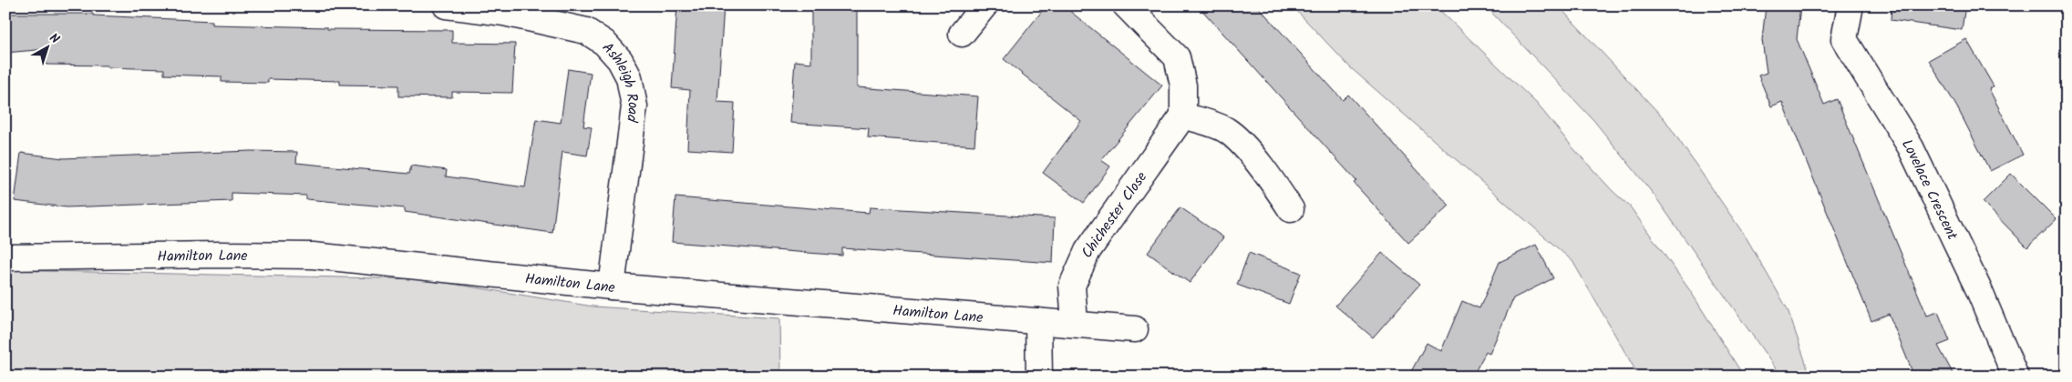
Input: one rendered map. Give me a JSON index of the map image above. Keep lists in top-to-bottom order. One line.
{"streets":{"street":["Ashleigh Road","Lovelace Crescent","Chichester Close","Hamilton Lane"]},"crossings":[["Ashleigh Road","Hamilton Lane"],["Chichester Close","Hamilton Lane"]],"north":"top right"}
